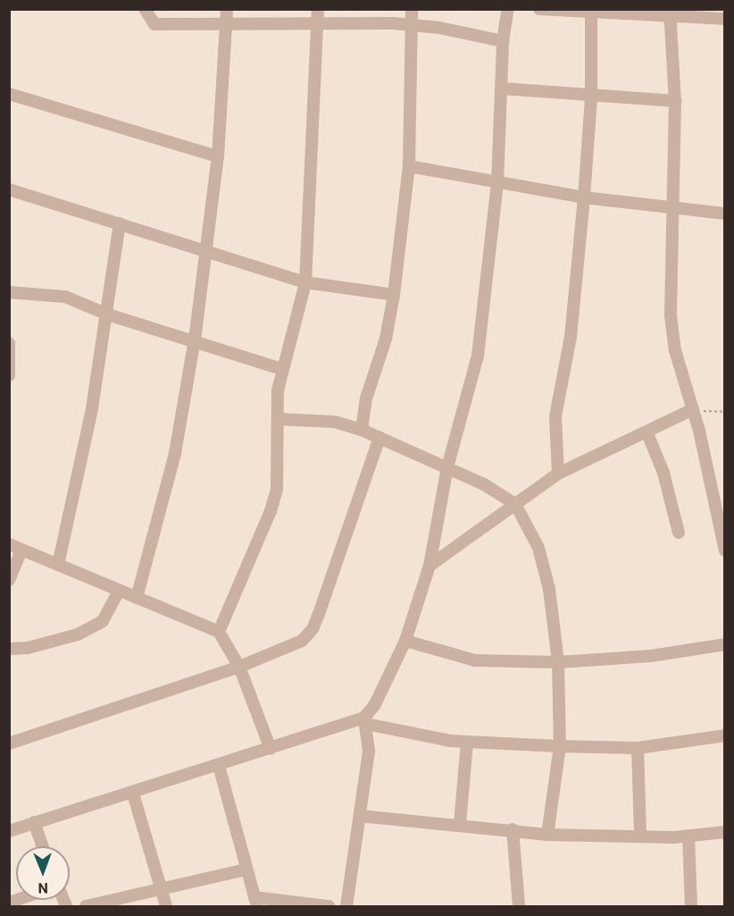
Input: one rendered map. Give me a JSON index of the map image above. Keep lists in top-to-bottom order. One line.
{"north":"bottom"}
